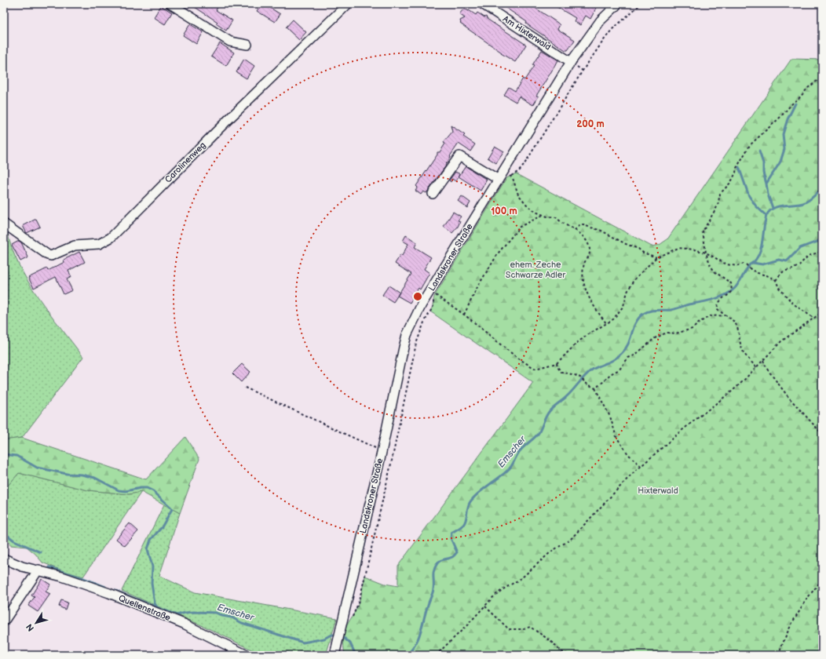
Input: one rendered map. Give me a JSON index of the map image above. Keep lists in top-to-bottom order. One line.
{"streets":{"street":["Am Hixterwald","Carolinenweg","Landskroner Straße","Quellenstraße"]},"crossings":[["Am Hixterwald","Landskroner Straße"]],"water":["Emscher"],"parks":["ehem. Zeche Schwarze Adler","Hixterwald"],"north":"bottom left","rings":["200 m","100 m"]}
